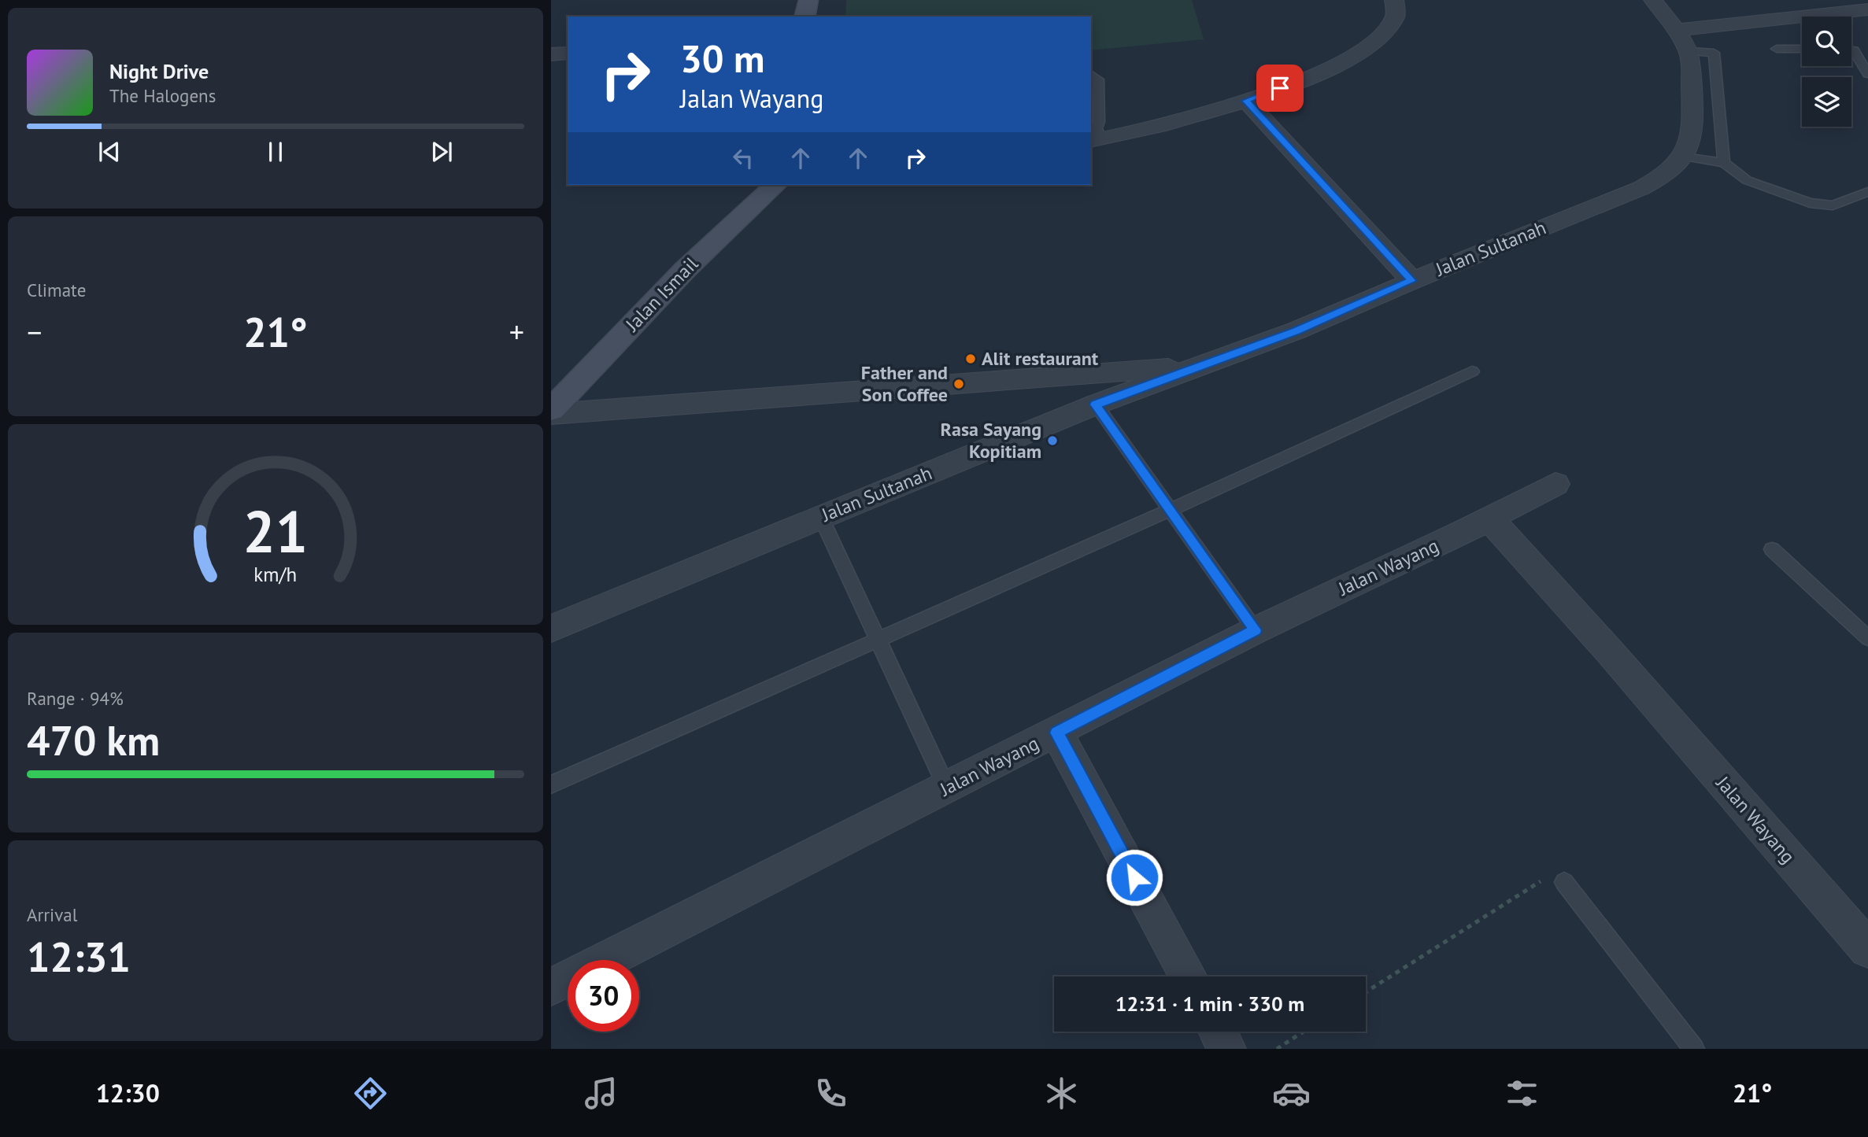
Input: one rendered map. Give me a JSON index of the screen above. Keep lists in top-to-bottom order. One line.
{"streets":{"street":["Jalan Sultanah","Jalan Ismail","Jalan Wayang"]},"places":["Alit restaurant","Father and Son Coffee","Rasa Sayang Kopitiam"],"page":{"turn":["30 m","Jalan Wayang"],"song":["Night Drive","The Halogens"],"tile":["Climate",["Range · 94%","470 km"],["Arrival","12:31"]],"heat":["−","21°","+"],"limit":"30","trip":"12:31 · 1 min · 330 m","tabs":["12:30","21°"],"gauge":["21","km/h"]}}
